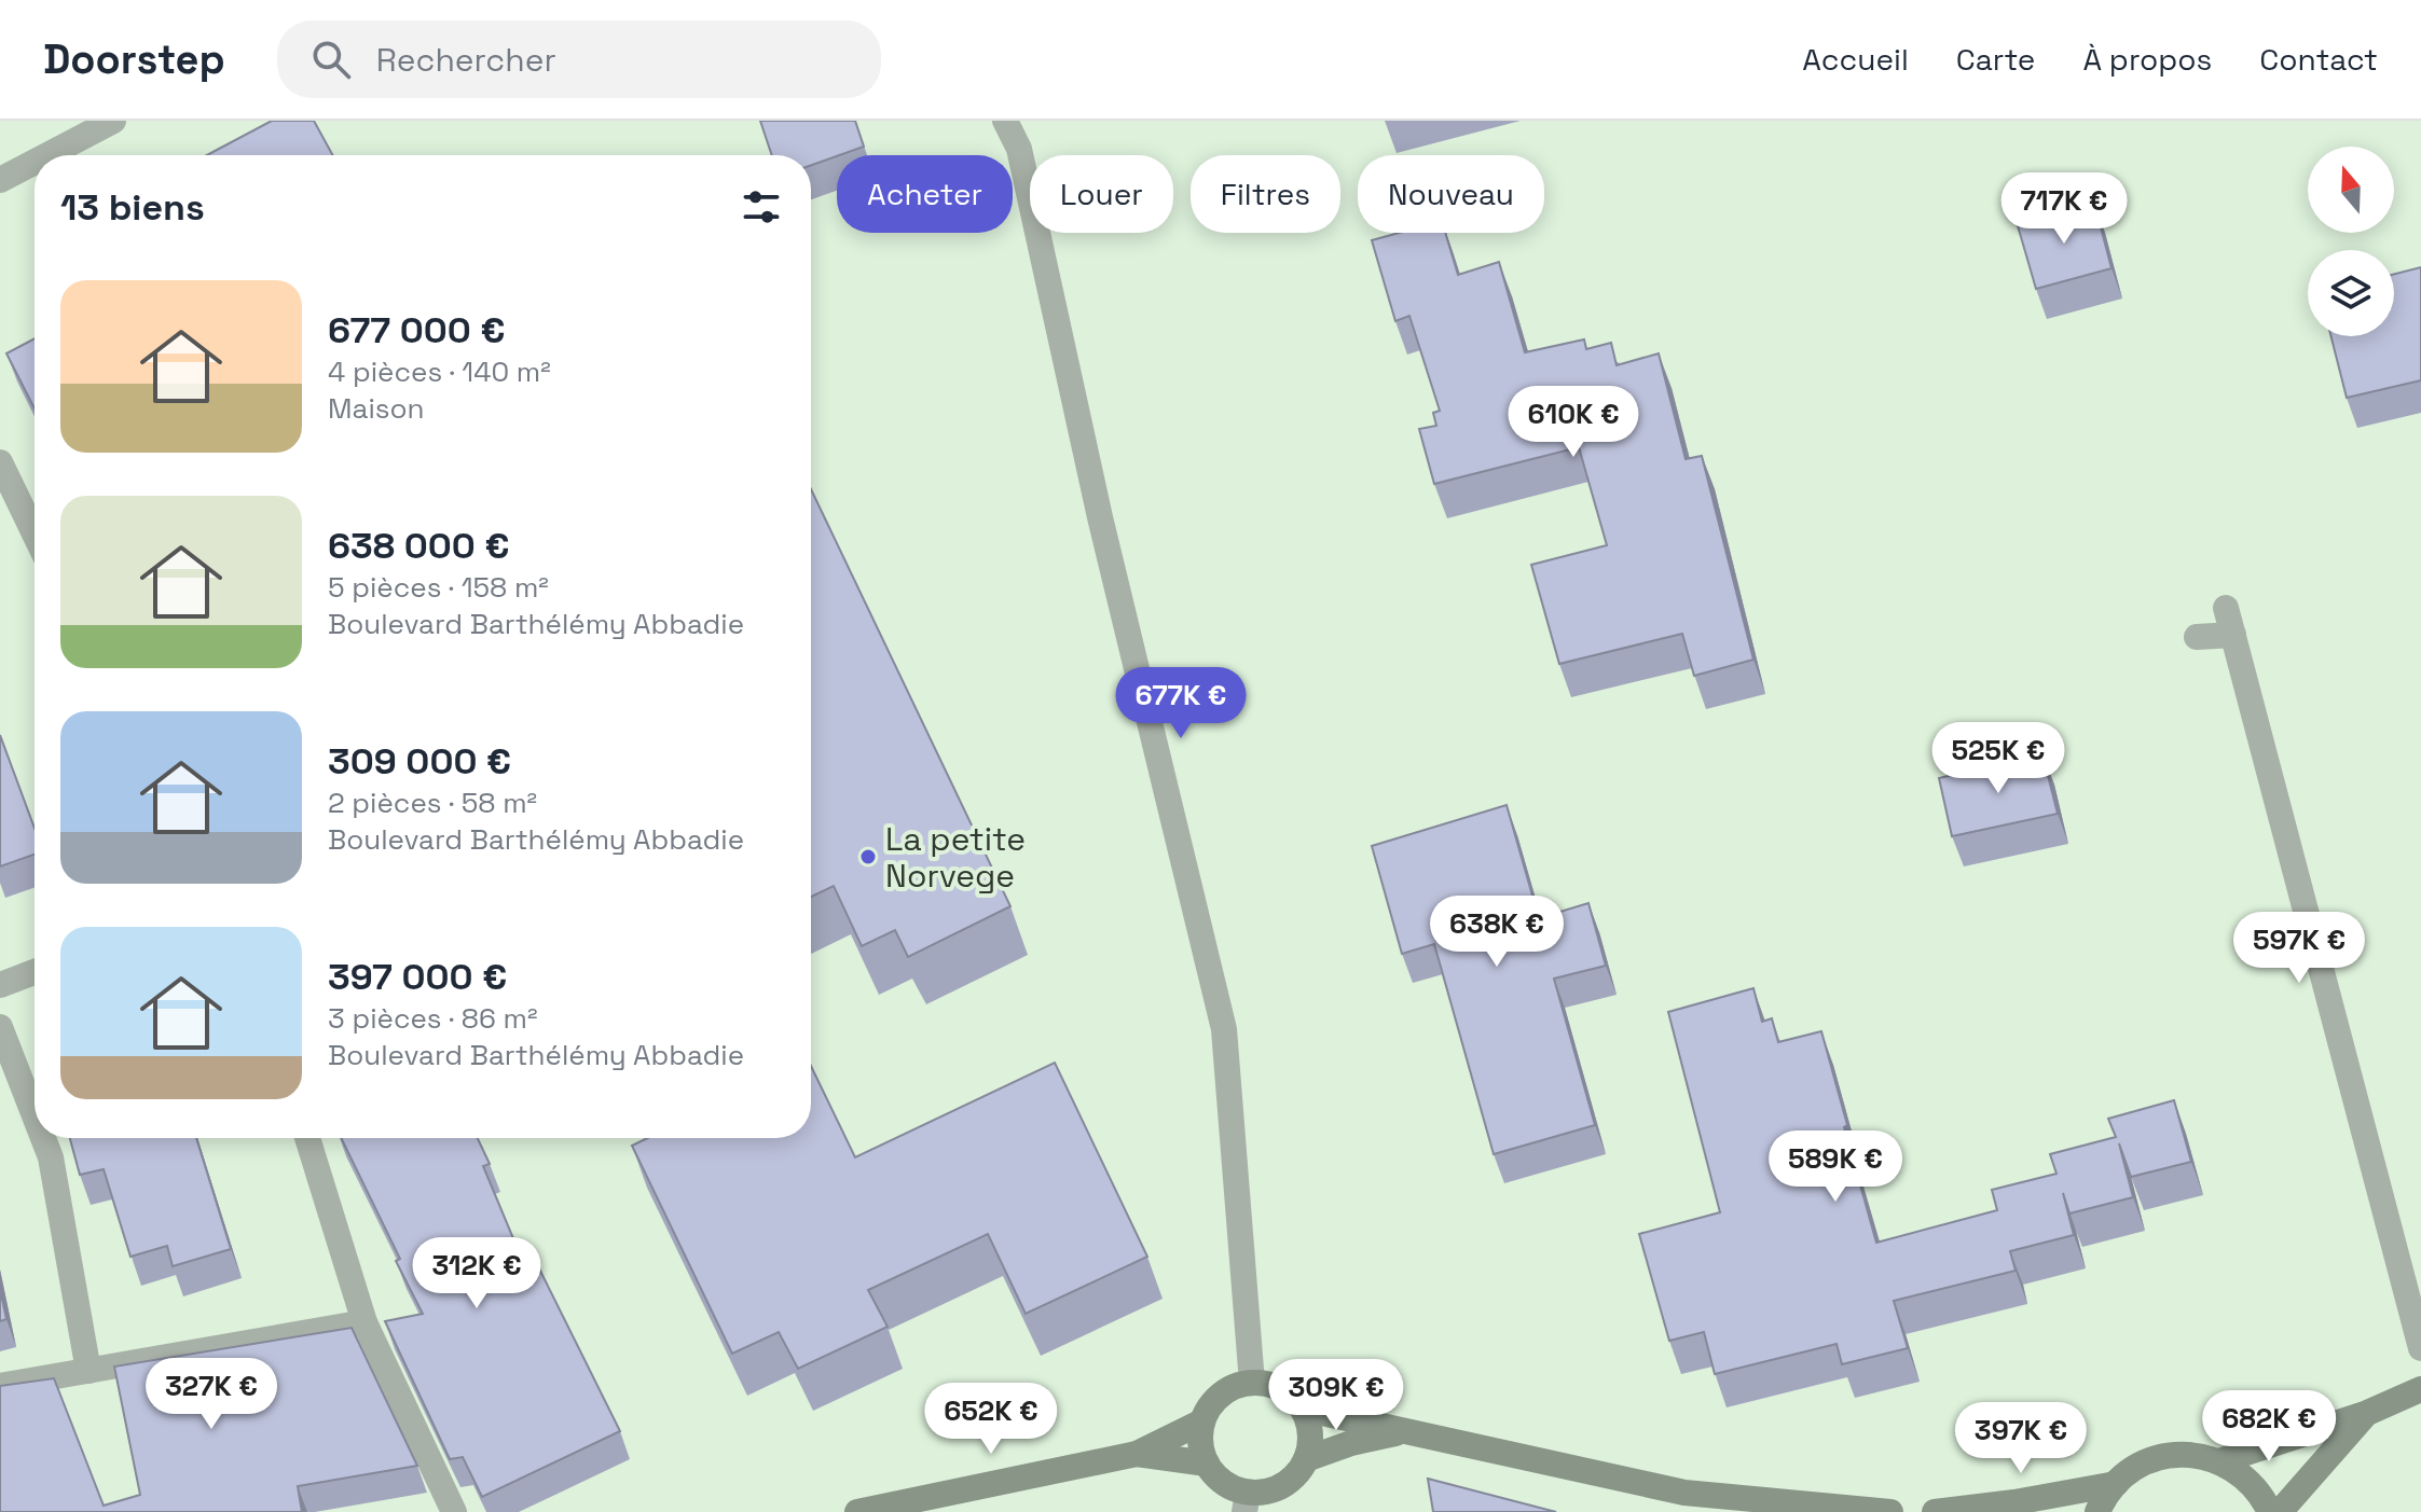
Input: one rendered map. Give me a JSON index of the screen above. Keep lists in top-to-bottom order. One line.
{"places":["La petite Norvege"],"north":"top","page":{"header":"Doorstep","search":"Rechercher","nav":["Accueil","Carte","À propos","Contact"],"chip":["Acheter","Louer","Filtres","Nouveau"],"heading":"13 biens","price":["717K €","610K €","677K €","525K €","638K €","597K €","589K €","312K €","327K €","309K €","652K €","682K €","397K €"],"list":[{"name":"677 000 €","note":"4 pièces · 140 m² · Maison"},{"name":"638 000 €","note":"5 pièces · 158 m² · Boulevard Barthélémy Abbadie"},{"name":"309 000 €","note":"2 pièces · 58 m² · Boulevard Barthélémy Abbadie"},{"name":"397 000 €","note":"3 pièces · 86 m² · Boulevard Barthélémy Abbadie"}]}}
